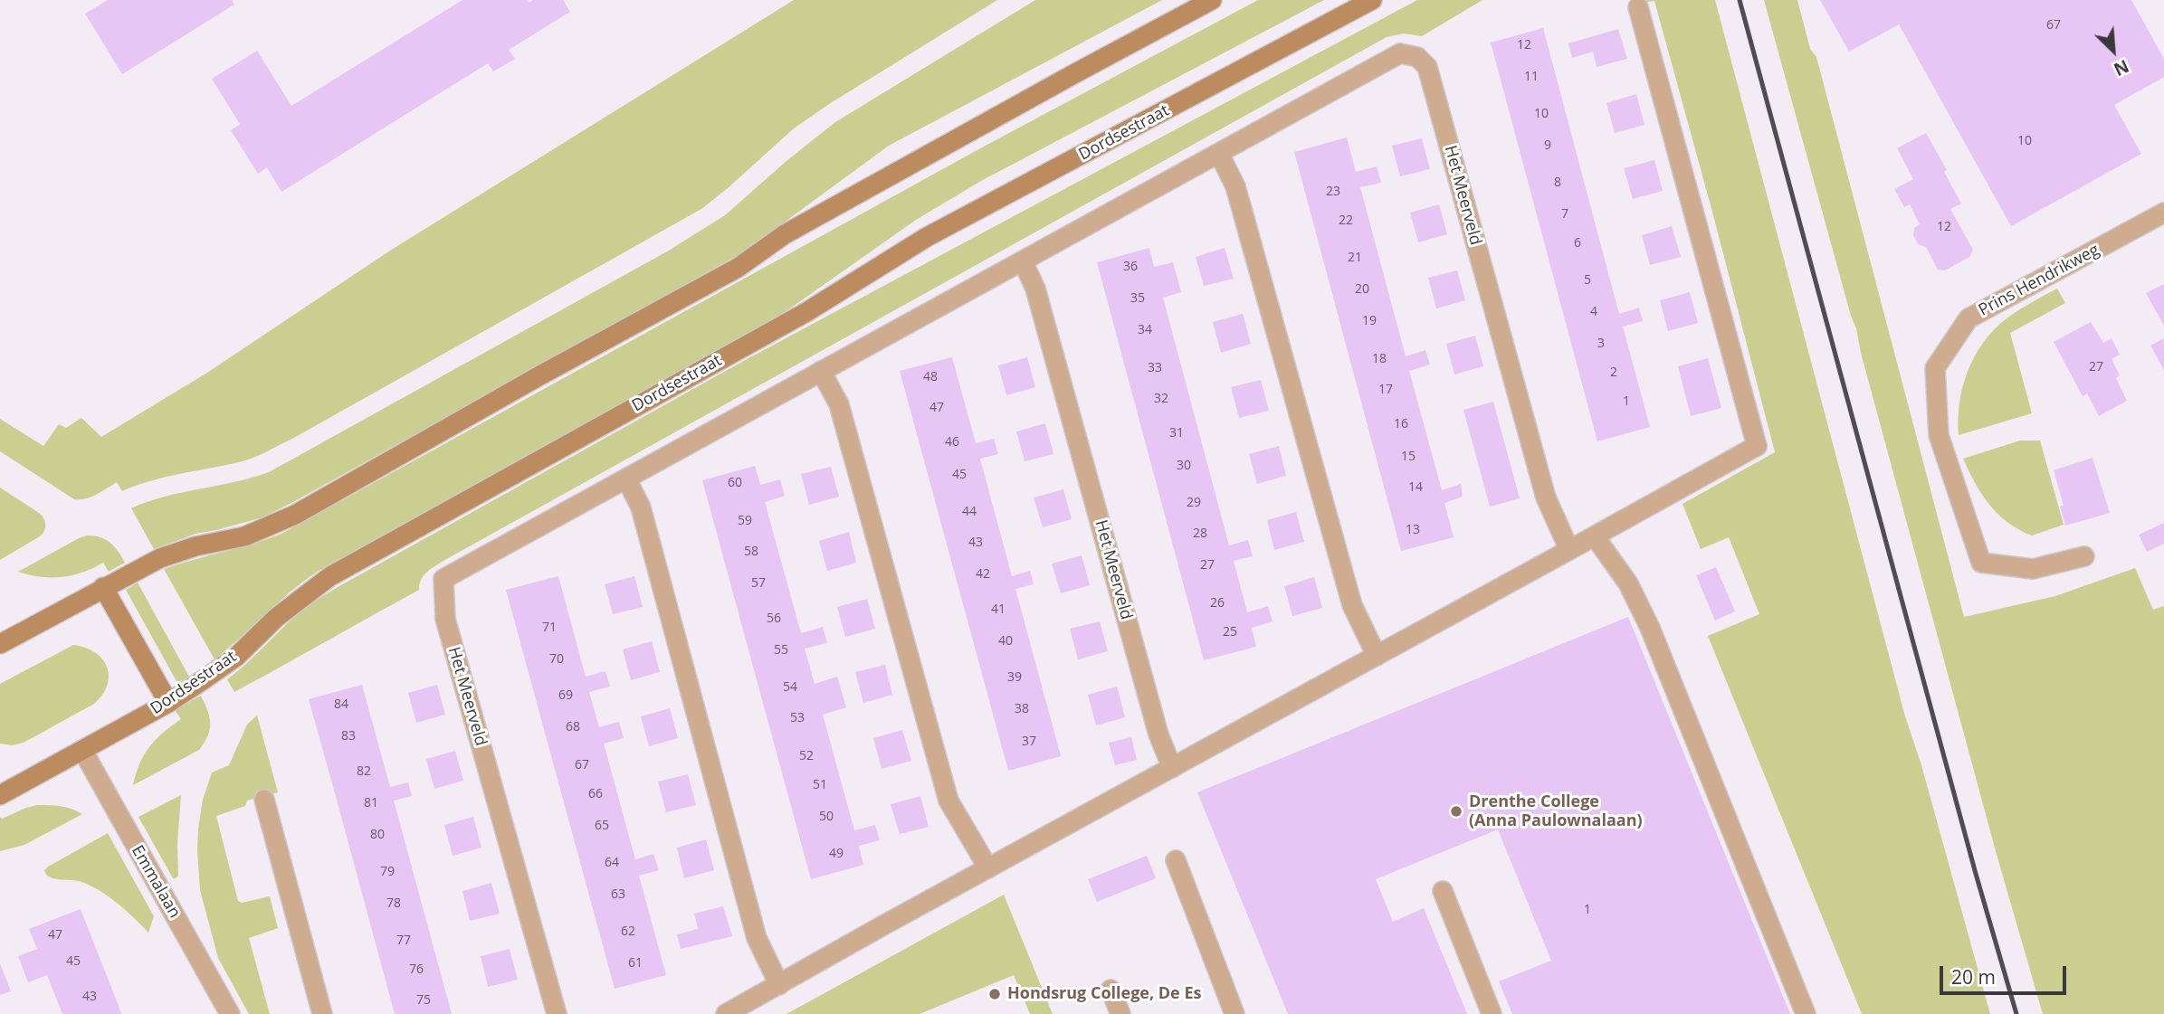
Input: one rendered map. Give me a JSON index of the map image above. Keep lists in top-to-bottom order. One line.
{"streets":{"main road":["Dordsestraat"],"street":["Het Meerveld","Prins Hendrikweg","Emmalaan"]},"crossings":[["Dordsestraat","Emmalaan"]],"places":["Drenthe College (Anna Paulownalaan)","Hondsrug College, De Es"],"house_numbers":["67","12","11","10","10","9","8","23","7","22","12","6","21","36","5","20","35","4","19","34","3","18","27","33","2","48","17","32","1","47","16","31","46","15","30","45","60","14","29","44","59","13","28","43","58","27","42","57","26","41","56","71","25","40","55","70","39","54","69","84","38","53","68","83","37","52","67","82","51","66","81","50","65","80","49","64","79","63","78","1","62","47","77","45","61","76","43","75"],"scale_bar":"20 m","north":"bottom right"}
